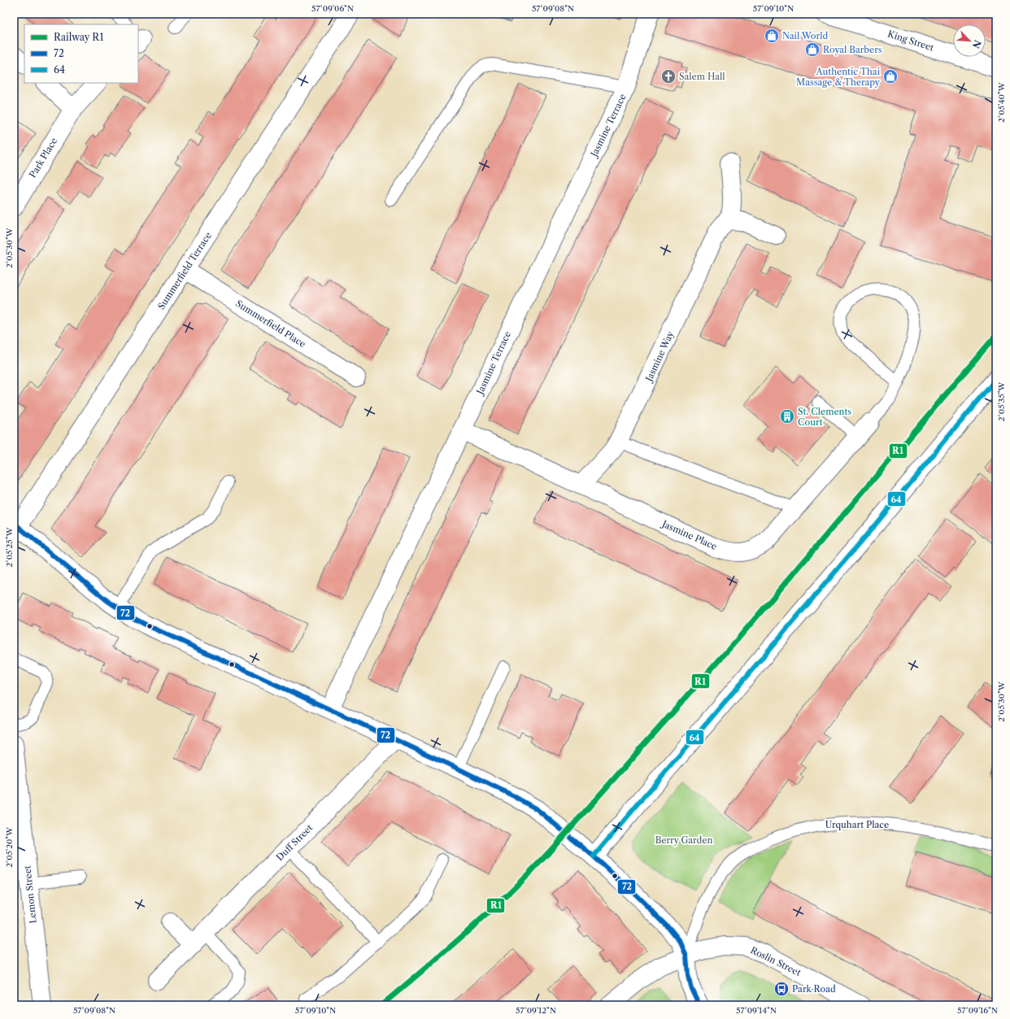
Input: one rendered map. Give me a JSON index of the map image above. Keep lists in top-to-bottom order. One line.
{"streets":{"street":["King Street","Jasmine Terrace","Park Place","Summerfield Terrace","Summerfield Place","Jasmine Way","Jasmine Place","Duff Street","Lemon Street","Roslin Street"],"lane":["Urquhart Place"]},"crossings":[["Jasmine Terrace","Jasmine Place"],["Summerfield Terrace","Summerfield Place"],["Jasmine Way","Jasmine Place"],["Urquhart Place","Roslin Street"]],"parks":["Berry Garden"],"places":{"shop":["Nail World","Royal Barbers","Authentic Thai Massage & Therapy"],"church":["Salem Hall"],"building":["St. Clements Court"],"bus stop":["Park Road"]},"lines":["rail line R1","transit line 64","transit line 72"],"legend":["Railway R1","72","64"],"north":"bottom right","coordinates":["57°09'06\"N","57°09'08\"N","57°09'10\"N","2°05'40\"W","2°05'30\"W","2°05'35\"W","2°05'25\"W","2°05'20\"W","57°09'12\"N","57°09'14\"N","57°09'16\"N"]}
